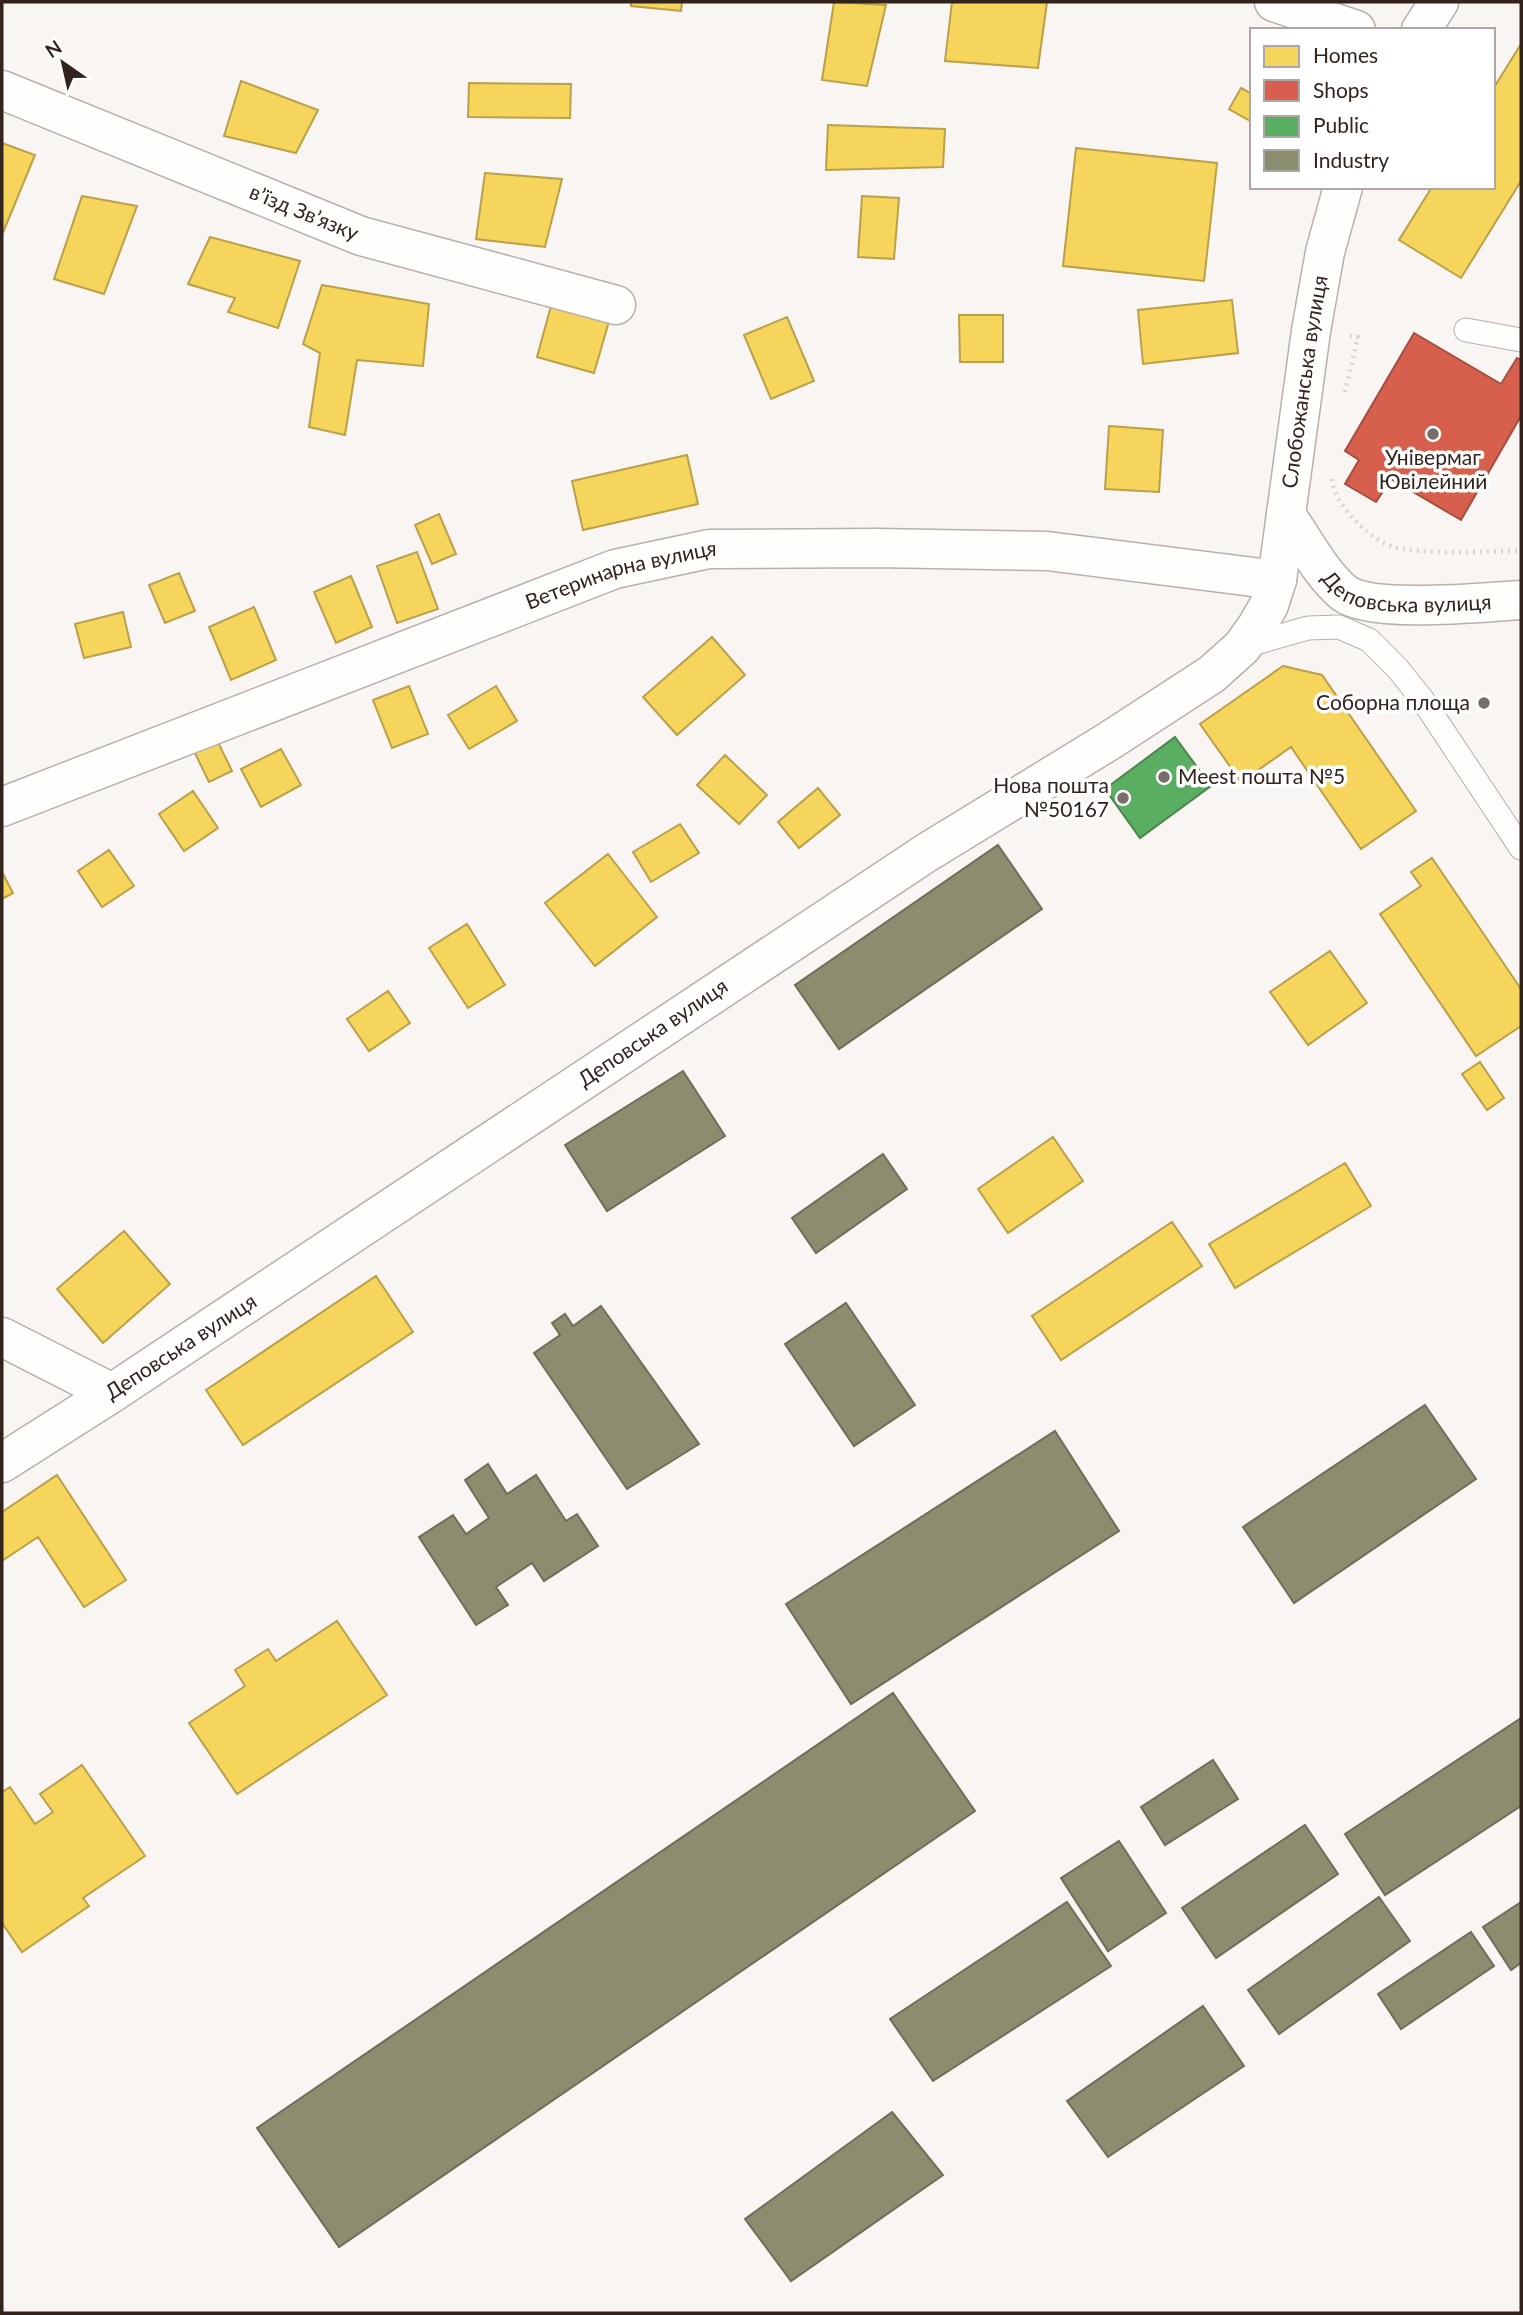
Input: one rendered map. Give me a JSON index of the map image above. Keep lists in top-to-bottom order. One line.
{"streets":{"street":["в’їзд Зв’язку","Слобожанська вулиця","Ветеринарна вулиця","Деповська вулиця"]},"crossings":[["Слобожанська вулиця","Ветеринарна вулиця"],["Слобожанська вулиця","Деповська вулиця"],["Ветеринарна вулиця","Деповська вулиця"]],"places":["Універмаг Ювілейний","Соборна площа","Meest пошта №5","Нова пошта №50167"],"legend":["Homes","Shops","Public","Industry"],"north":"top left"}
